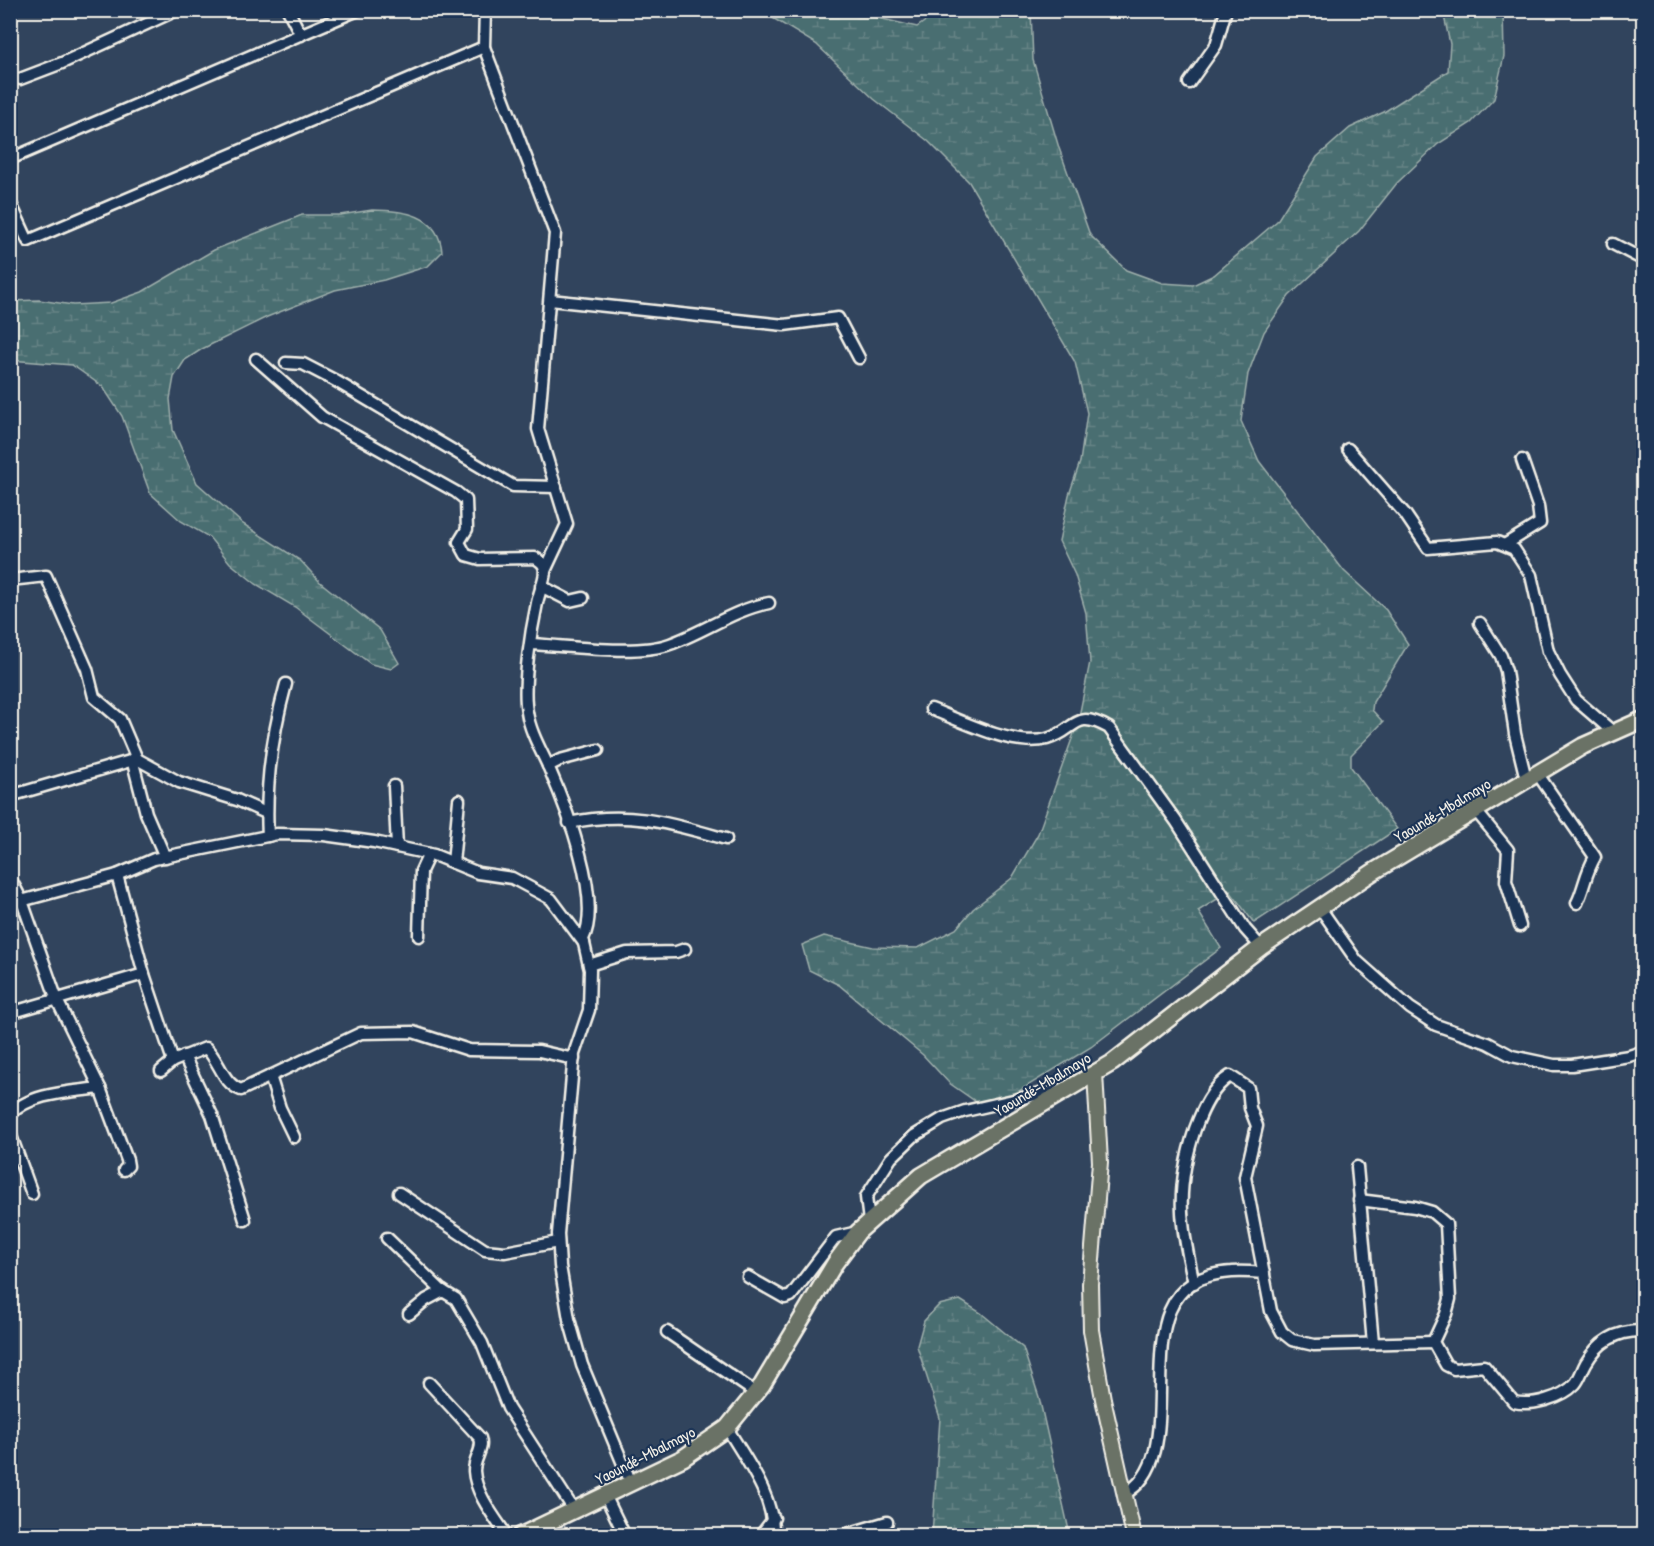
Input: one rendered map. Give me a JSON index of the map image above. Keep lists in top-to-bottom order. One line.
{"streets":{"highway":["Yaoundé-Mbalmayo"]}}
